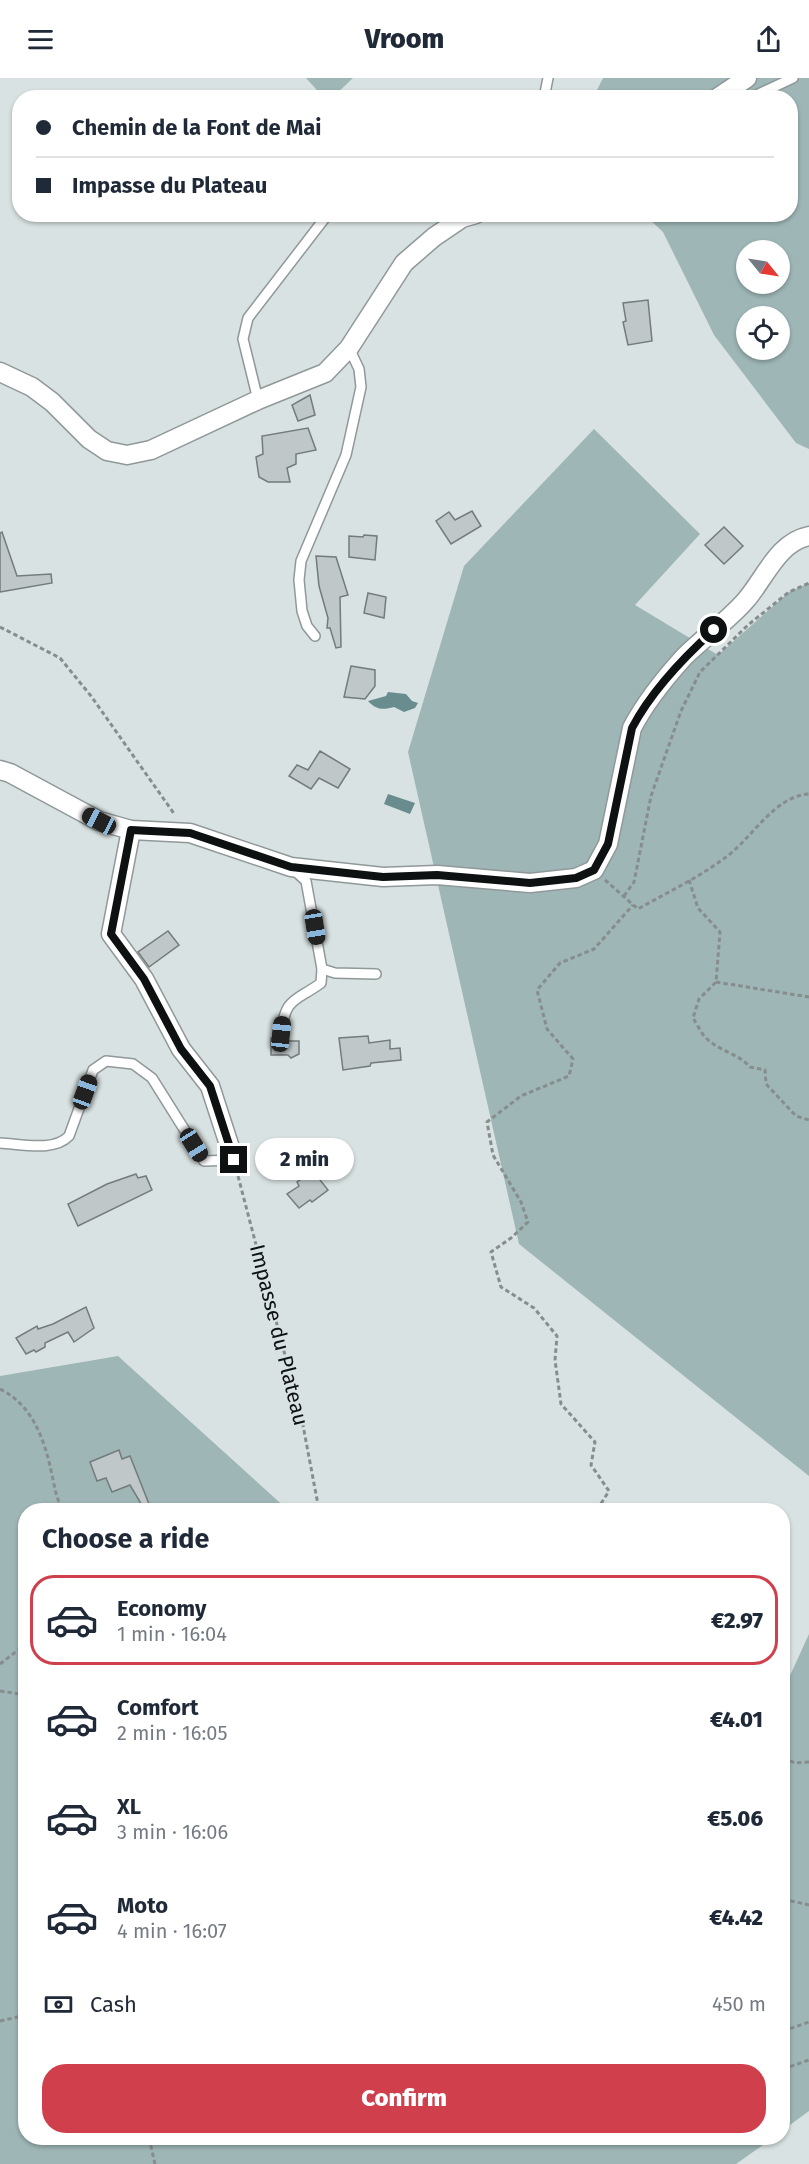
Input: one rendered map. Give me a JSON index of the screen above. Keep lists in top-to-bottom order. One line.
{"streets":{"path":["Impasse du Plateau"]},"north":"bottom right","page":{"header":"Vroom","banner":["Chemin de la Font de Mai","Impasse du Plateau"],"bubble":"2 min","heading":"Choose a ride","list":[{"name":"Economy","note":"1 min · 16:04","value":"€2.97"},{"name":"Comfort","note":"2 min · 16:05","value":"€4.01"},{"name":"XL","note":"3 min · 16:06","value":"€5.06"},{"name":"Moto","note":"4 min · 16:07","value":"€4.42"}],"pay":["Cash","450 m"],"buttons":"Confirm"}}
